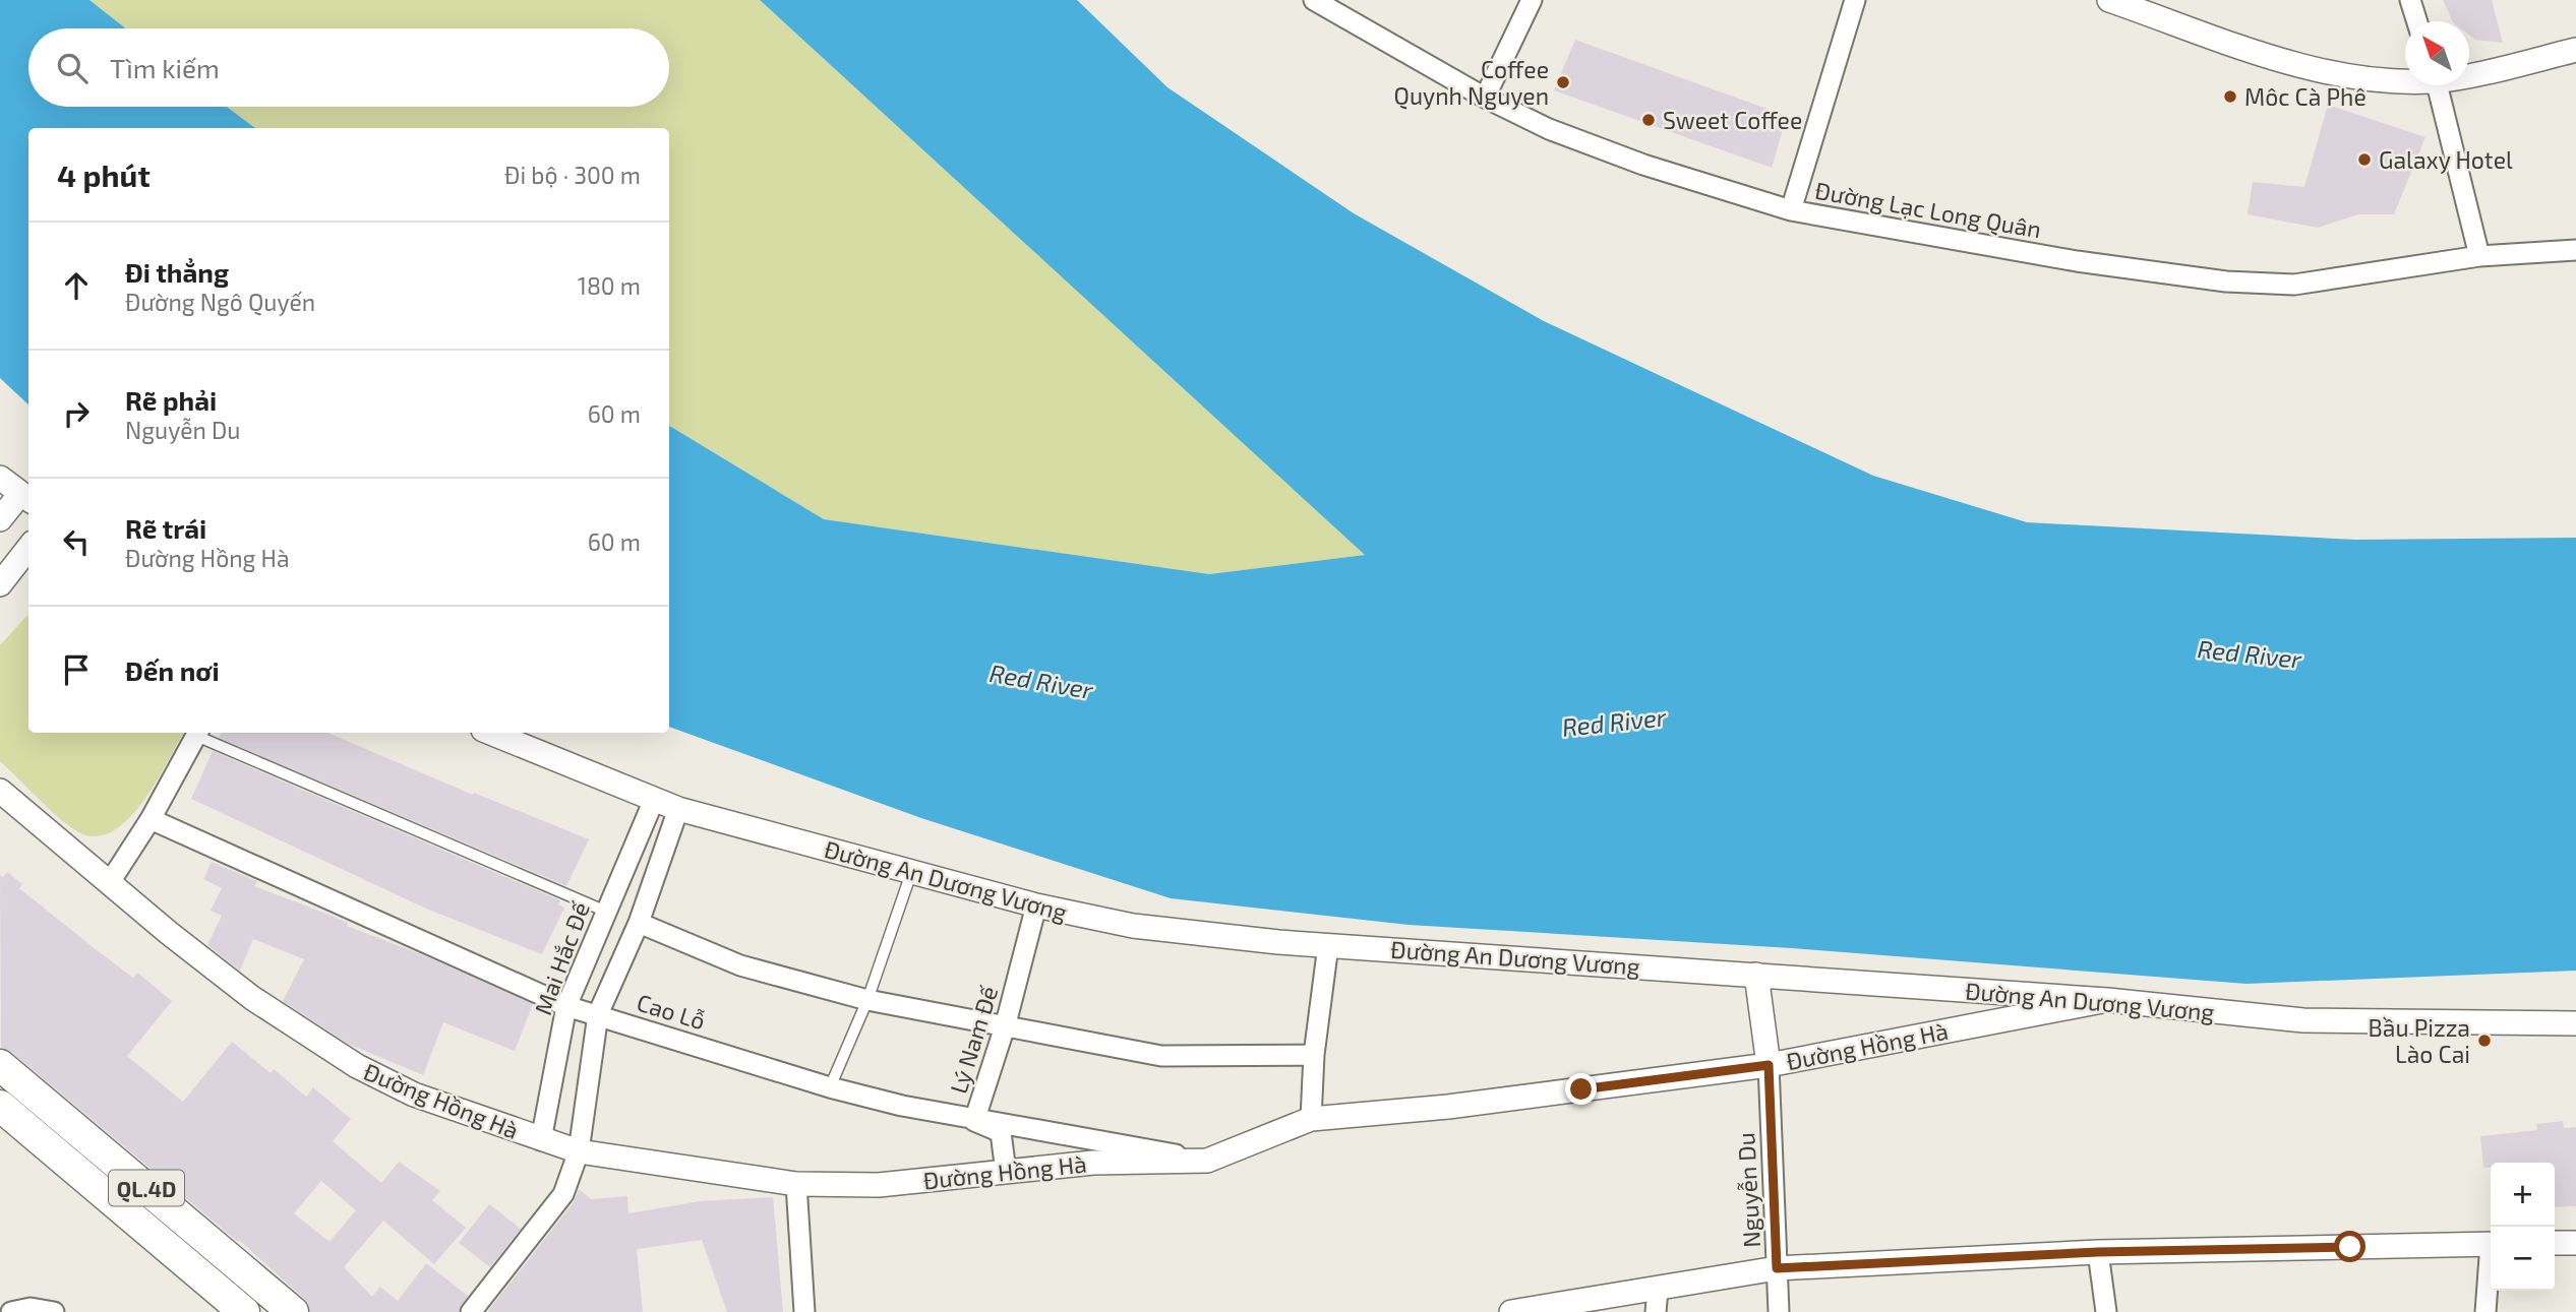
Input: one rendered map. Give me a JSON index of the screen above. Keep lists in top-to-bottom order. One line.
{"streets":{"main road":["QL.4D"],"street":["Đường Lạc Long Quân","Đường An Dương Vương","Mai Hắc Đế","Cao Lỗ","Lý Nam Đế","Đường Hồng Hà","Nguyễn Du"]},"crossings":[["Đường An Dương Vương","Mai Hắc Đế"],["Đường An Dương Vương","Lý Nam Đế"],["Đường An Dương Vương","Đường Hồng Hà"],["Mai Hắc Đế","Cao Lỗ"],["Mai Hắc Đế","Đường Hồng Hà"],["Cao Lỗ","Lý Nam Đế"],["Cao Lỗ","Đường Hồng Hà"],["Lý Nam Đế","Đường Hồng Hà"],["Đường Hồng Hà","Nguyễn Du"]],"water":["Red River"],"places":["Coffee Quynh Nguyen","Môc Cà Phê","Sweet Coffee","Galaxy Hotel","Bầu Pizza Lào Cai"],"north":"top left","page":{"search":"Tìm kiếm","heading":["4 phút","Đi bộ · 300 m"],"list":[["Đi thẳng","Đường Ngô Quyến","180 m"],["Rẽ phải","Nguyễn Du","60 m"],["Rẽ trái","Đường Hồng Hà","60 m"],"Đến nơi"],"map_buttons":["+","−"]}}
